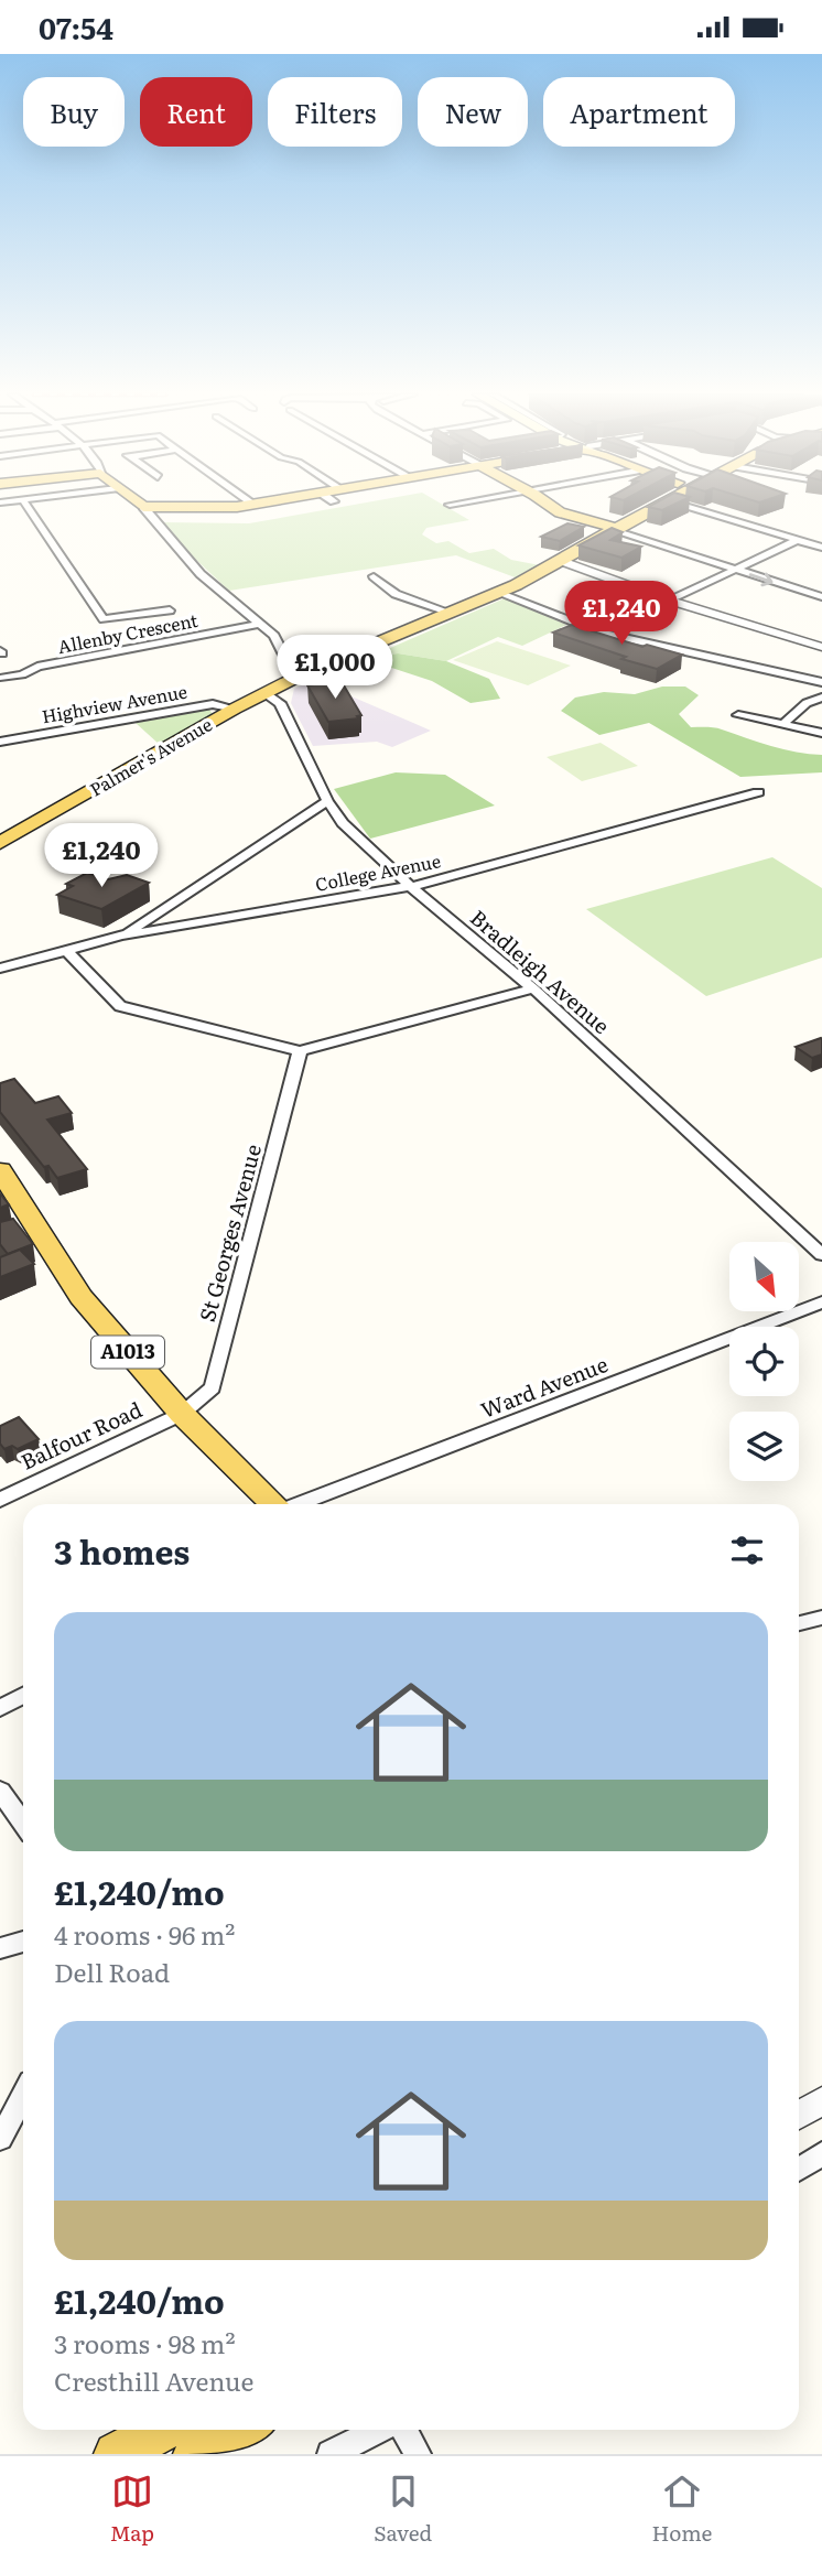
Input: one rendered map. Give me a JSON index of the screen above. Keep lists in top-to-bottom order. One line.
{"streets":{"main road":["Palmer's Avenue","A1013"],"street":["Allenby Crescent","Highview Avenue","College Avenue","Bradleigh Avenue","St Georges Avenue","Ward Avenue","Balfour Road"]},"crossings":[["Highview Avenue","Palmer's Avenue"],["Palmer's Avenue","Bradleigh Avenue"],["College Avenue","Bradleigh Avenue"],["St Georges Avenue","A1013"],["St Georges Avenue","Balfour Road"],["A1013","Balfour Road"]],"north":"bottom right","page":{"status":"07:54","chip":["Buy","Rent","Filters","New","Apartment"],"price":["£1,240","£1,000","£1,240"],"heading":"3 homes","list":[{"name":"£1,240/mo","note":"4 rooms · 96 m² · Dell Road"},{"name":"£1,240/mo","note":"3 rooms · 98 m² · Cresthill Avenue"}],"tabs":["Map","Saved","Home"]}}
